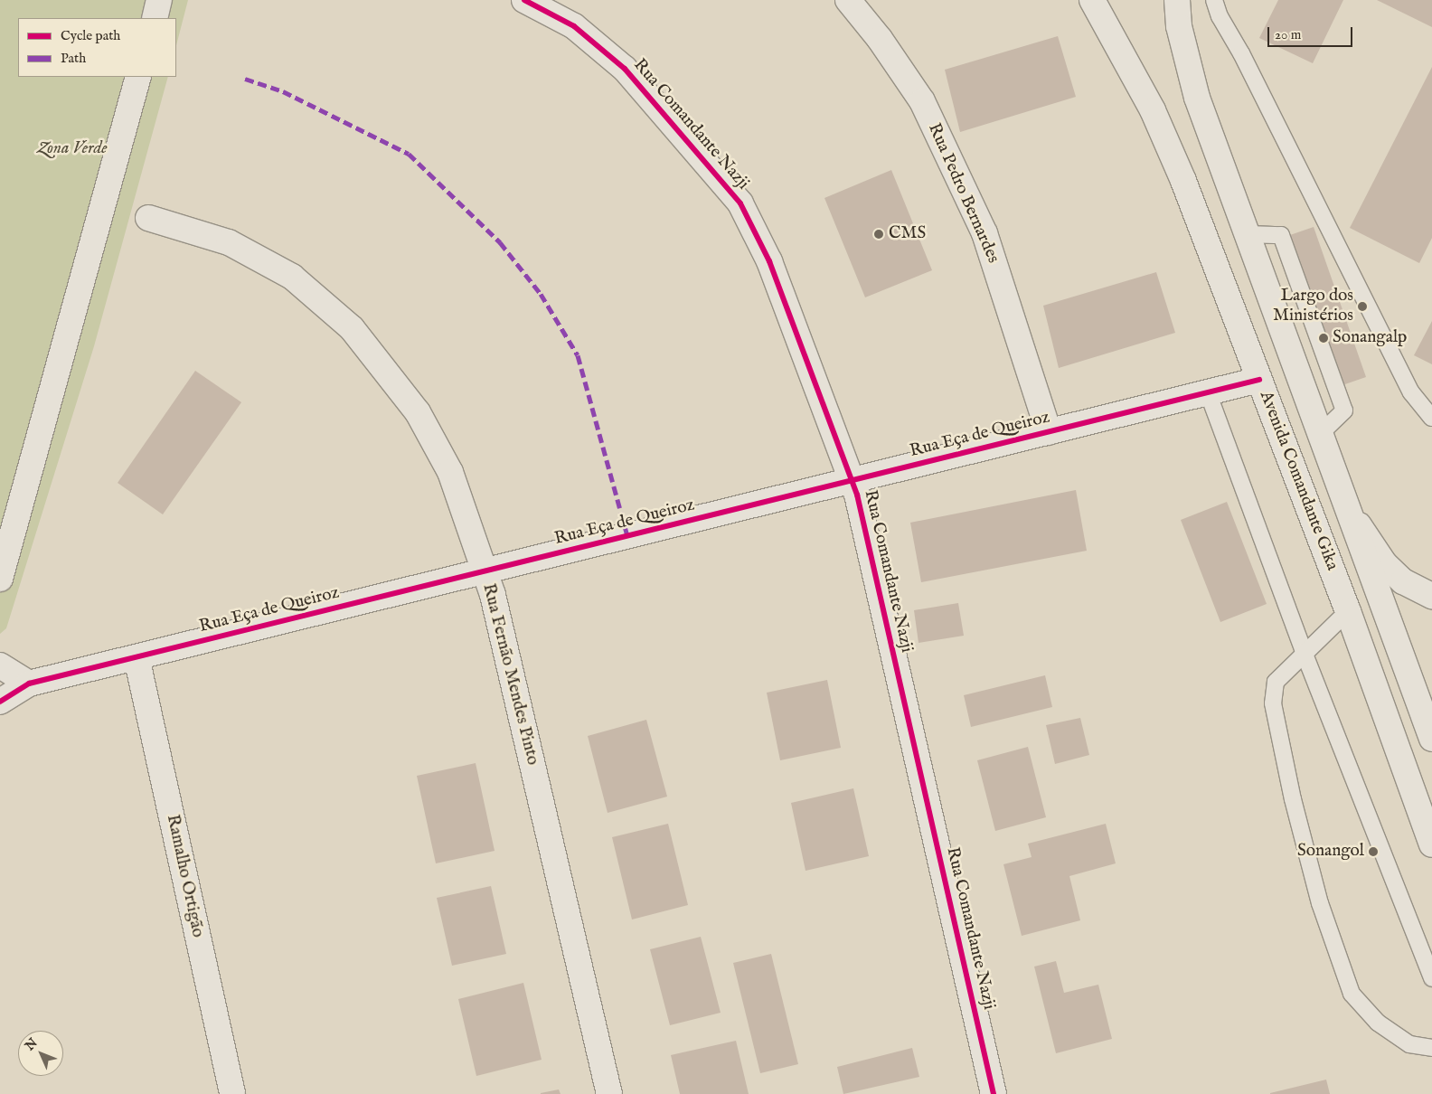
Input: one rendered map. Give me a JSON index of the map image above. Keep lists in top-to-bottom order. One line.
{"streets":{"street":["Rua Comandante Nazji","Rua Pedro Bernardes","Rua Eça de Queiroz","Avenida Comandante Gika","Rua Fernão Mendes Pinto","Ramalho Ortigão"]},"crossings":[["Rua Comandante Nazji","Rua Eça de Queiroz"],["Rua Pedro Bernardes","Rua Eça de Queiroz"],["Rua Eça de Queiroz","Avenida Comandante Gika"],["Rua Eça de Queiroz","Rua Fernão Mendes Pinto"],["Rua Eça de Queiroz","Ramalho Ortigão"]],"parks":["Zona Verde"],"places":["CMS","Largo dos Ministérios","Sonangalp","Sonangol"],"legend":["Cycle path","Path"],"scale_bar":"20 m","north":"top left"}
